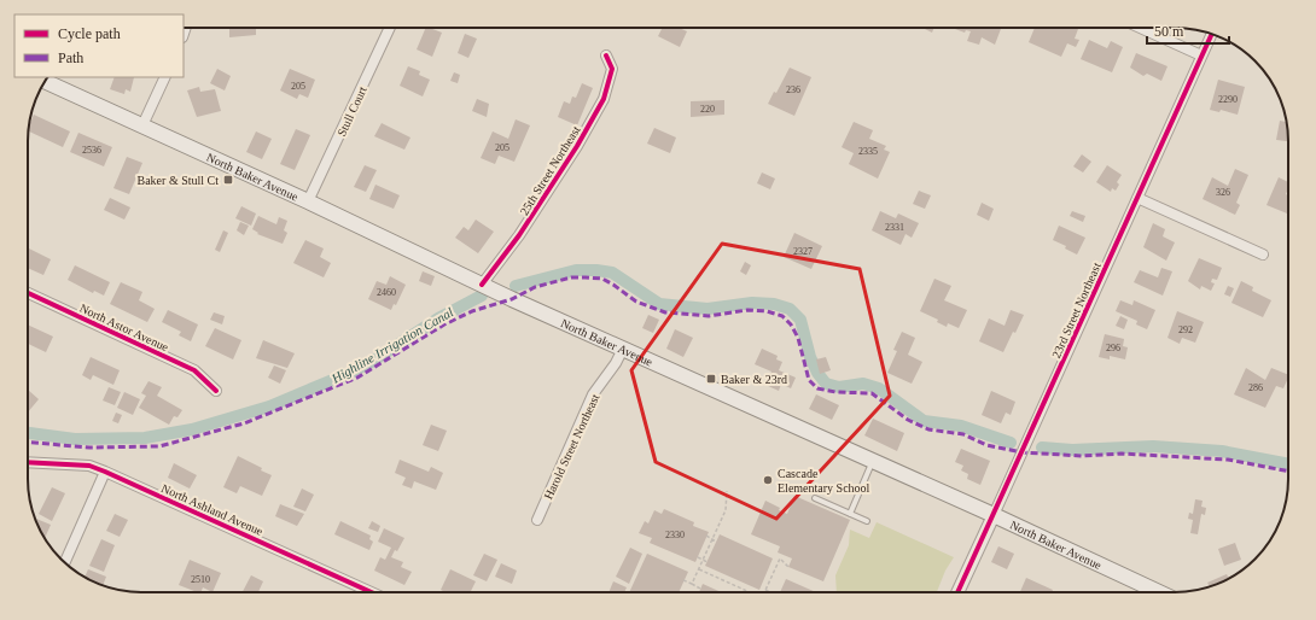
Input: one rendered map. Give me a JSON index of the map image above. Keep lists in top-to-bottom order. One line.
{"streets":{"main road":["North Baker Avenue"],"street":["Stull Court","25th Street Northeast","23rd Street Northeast","North Astor Avenue","Harold Street Northeast","North Ashland Avenue"]},"crossings":[["Stull Court","North Baker Avenue"],["25th Street Northeast","North Baker Avenue"],["North Baker Avenue","23rd Street Northeast"],["North Baker Avenue","Harold Street Northeast"]],"water":["Highline Irrigation Canal"],"places":{"transit":["Baker & Stull Ct","Baker & 23rd"],"other":["Cascade Elementary School"]},"house_numbers":["205","236","2290","220","205","2536","2335","326","2331","2327","2460","292","296","286","2330","2510"],"legend":["Cycle path","Path"],"scale_bar":"50 m"}
